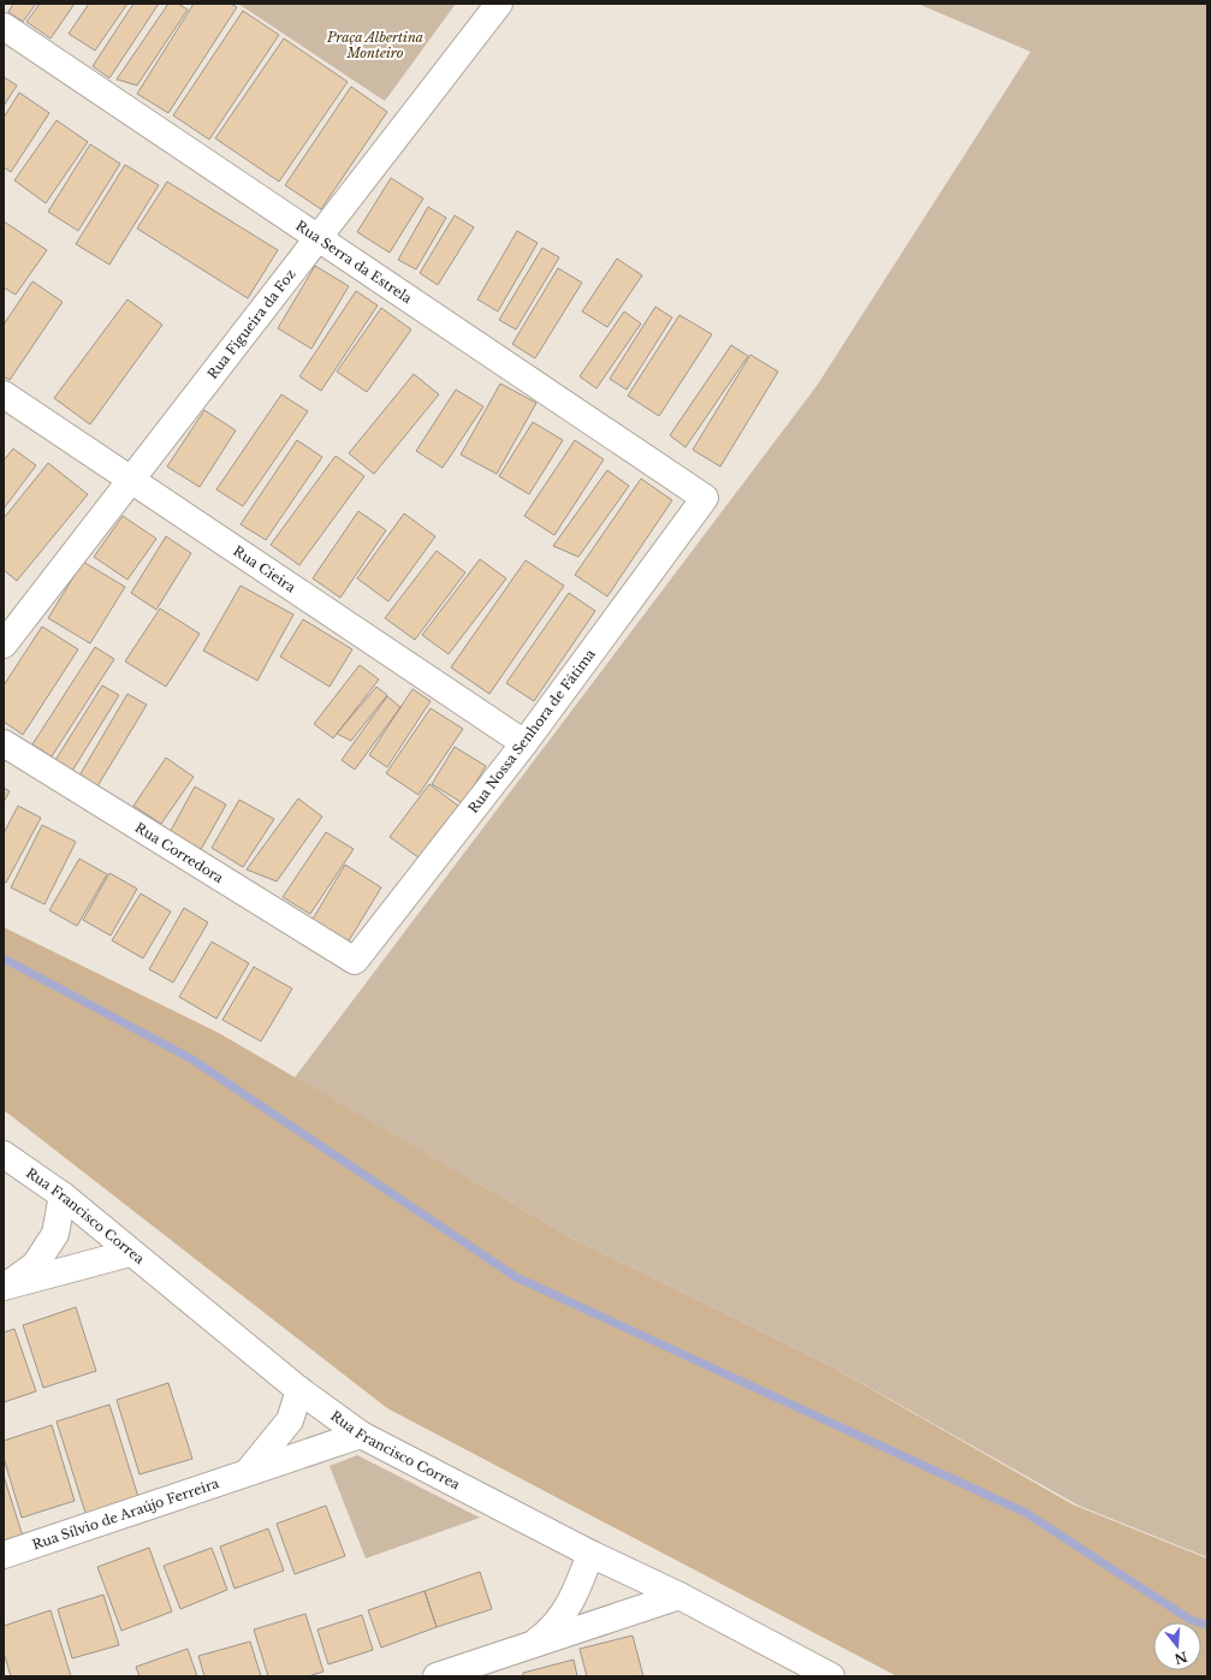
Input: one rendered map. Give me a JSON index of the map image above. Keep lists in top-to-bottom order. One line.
{"streets":{"street":["Rua Serra da Estrela","Rua Figueira da Foz","Rua Cieira","Rua Nossa Senhora de Fátima","Rua Corredora","Rua Francisco Correa","Rua Sílvio de Araújo Ferreira"]},"crossings":[["Rua Serra da Estrela","Rua Figueira da Foz"],["Rua Serra da Estrela","Rua Nossa Senhora de Fátima"],["Rua Figueira da Foz","Rua Cieira"],["Rua Cieira","Rua Nossa Senhora de Fátima"],["Rua Nossa Senhora de Fátima","Rua Corredora"],["Rua Francisco Correa","Rua Sílvio de Araújo Ferreira"]],"parks":["Praça Albertina Monteiro"],"north":"bottom"}
